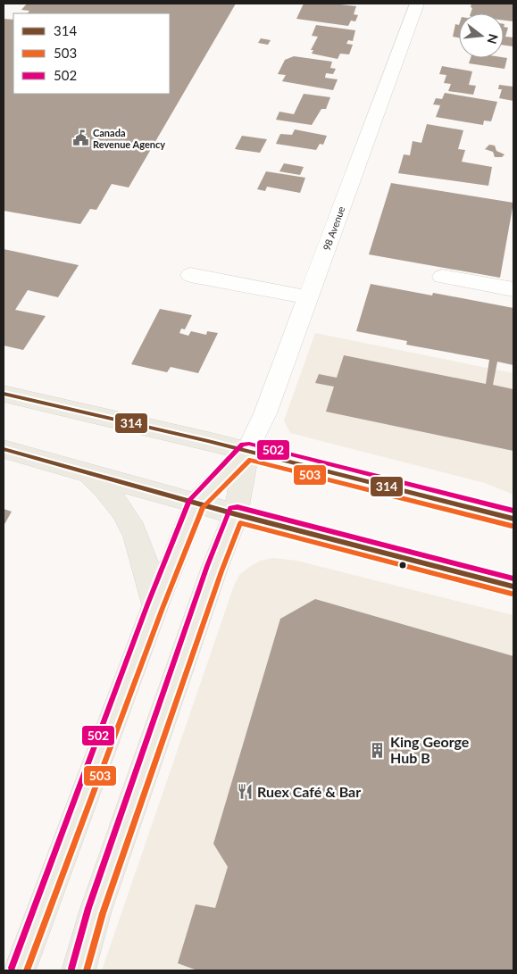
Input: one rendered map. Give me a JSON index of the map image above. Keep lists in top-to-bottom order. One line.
{"streets":{"street":["98 Avenue"]},"places":{"public building":["Canada Revenue Agency"],"building":["King George Hub B"],"restaurant":["Ruex Café & Bar"]},"lines":["transit line 314","transit line 502","transit line 503"],"legend":["314","503","502"],"north":"right"}
